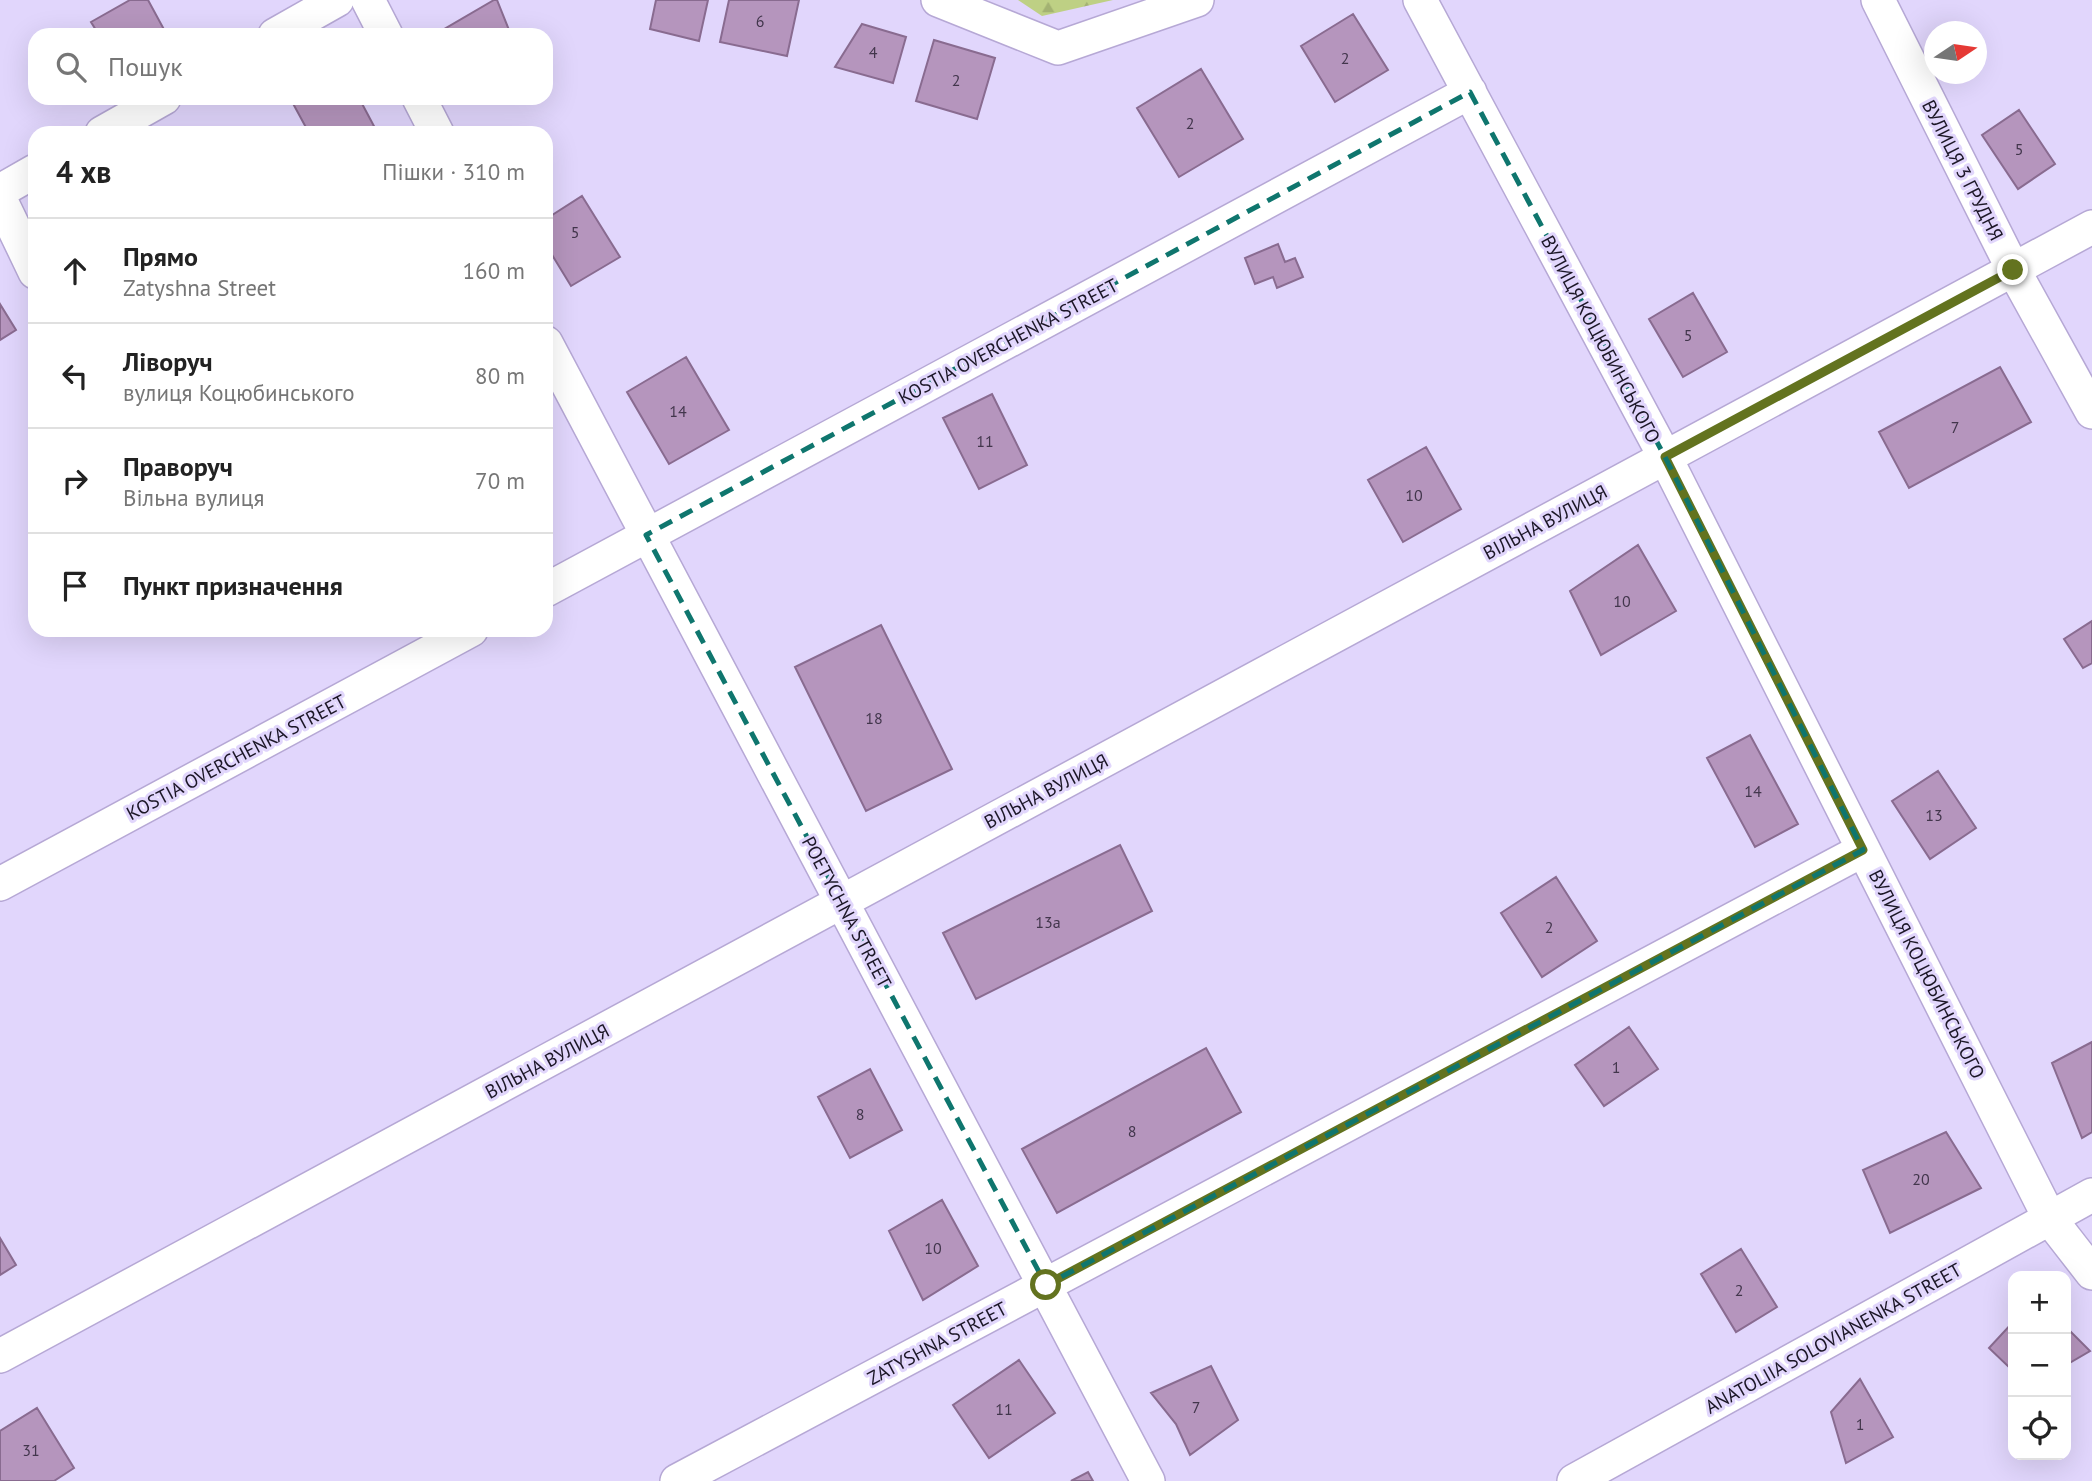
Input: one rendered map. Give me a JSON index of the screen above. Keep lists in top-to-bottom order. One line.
{"streets":{"street":["ВУЛИЦЯ 3 ГРУДНЯ","ВУЛИЦЯ КОЦЮБИНСЬКОГО","KOSTIA OVERCHENKA STREET","ВІЛЬНА ВУЛИЦЯ","POETYCHNA STREET","ANATOLIIA SOLOVIANENKA STREET","ZATYSHNA STREET"]},"crossings":[["ВУЛИЦЯ 3 ГРУДНЯ","ВІЛЬНА ВУЛИЦЯ"],["ВУЛИЦЯ КОЦЮБИНСЬКОГО","KOSTIA OVERCHENKA STREET"],["ВУЛИЦЯ КОЦЮБИНСЬКОГО","ВІЛЬНА ВУЛИЦЯ"],["ВУЛИЦЯ КОЦЮБИНСЬКОГО","ANATOLIIA SOLOVIANENKA STREET"],["ВУЛИЦЯ КОЦЮБИНСЬКОГО","ZATYSHNA STREET"],["KOSTIA OVERCHENKA STREET","POETYCHNA STREET"],["ВІЛЬНА ВУЛИЦЯ","POETYCHNA STREET"],["POETYCHNA STREET","ZATYSHNA STREET"]],"house_numbers":["6","4","2","2","2","5","5","5","14","7","11","10","10","18","14","13","13а","2","1","8","8","20","10","2","7","11","1","31"],"north":"right","page":{"search":"Пошук","heading":["4 хв","Пішки · 310 m"],"list":[["Прямо","Zatyshna Street","160 m"],["Ліворуч","вулиця Коцюбинського","80 m"],["Праворуч","Вільна вулиця","70 m"],"Пункт призначення"],"map_buttons":["+","−"]}}
